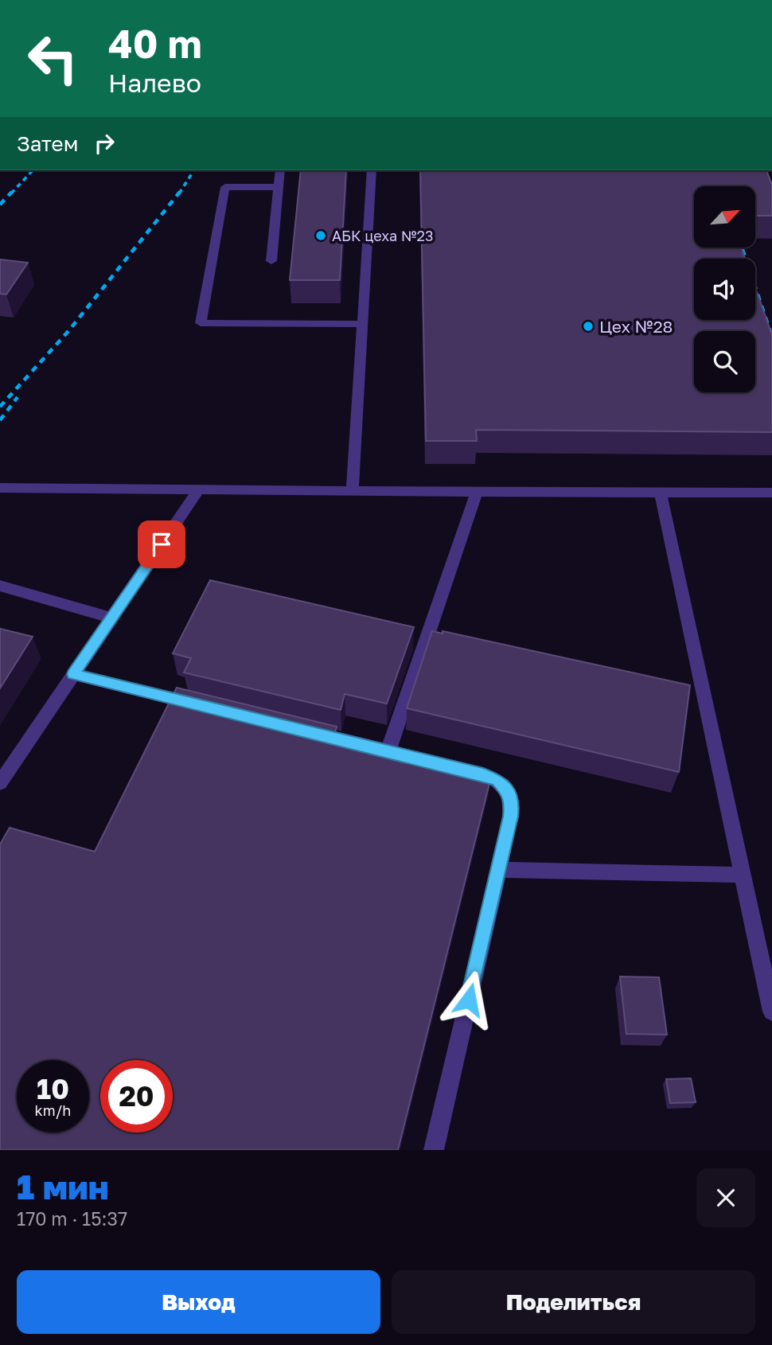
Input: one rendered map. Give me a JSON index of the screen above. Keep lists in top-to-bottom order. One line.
{"places":["АБК цеха №23","Цех №28"],"north":"top right","page":{"turn":["40 m","Налево"],"then":"Затем","speed":"10 km/h","limit":"20","heading":["1 мин","170 m · 15:37"],"buttons":["Выход","Поделиться"]}}
